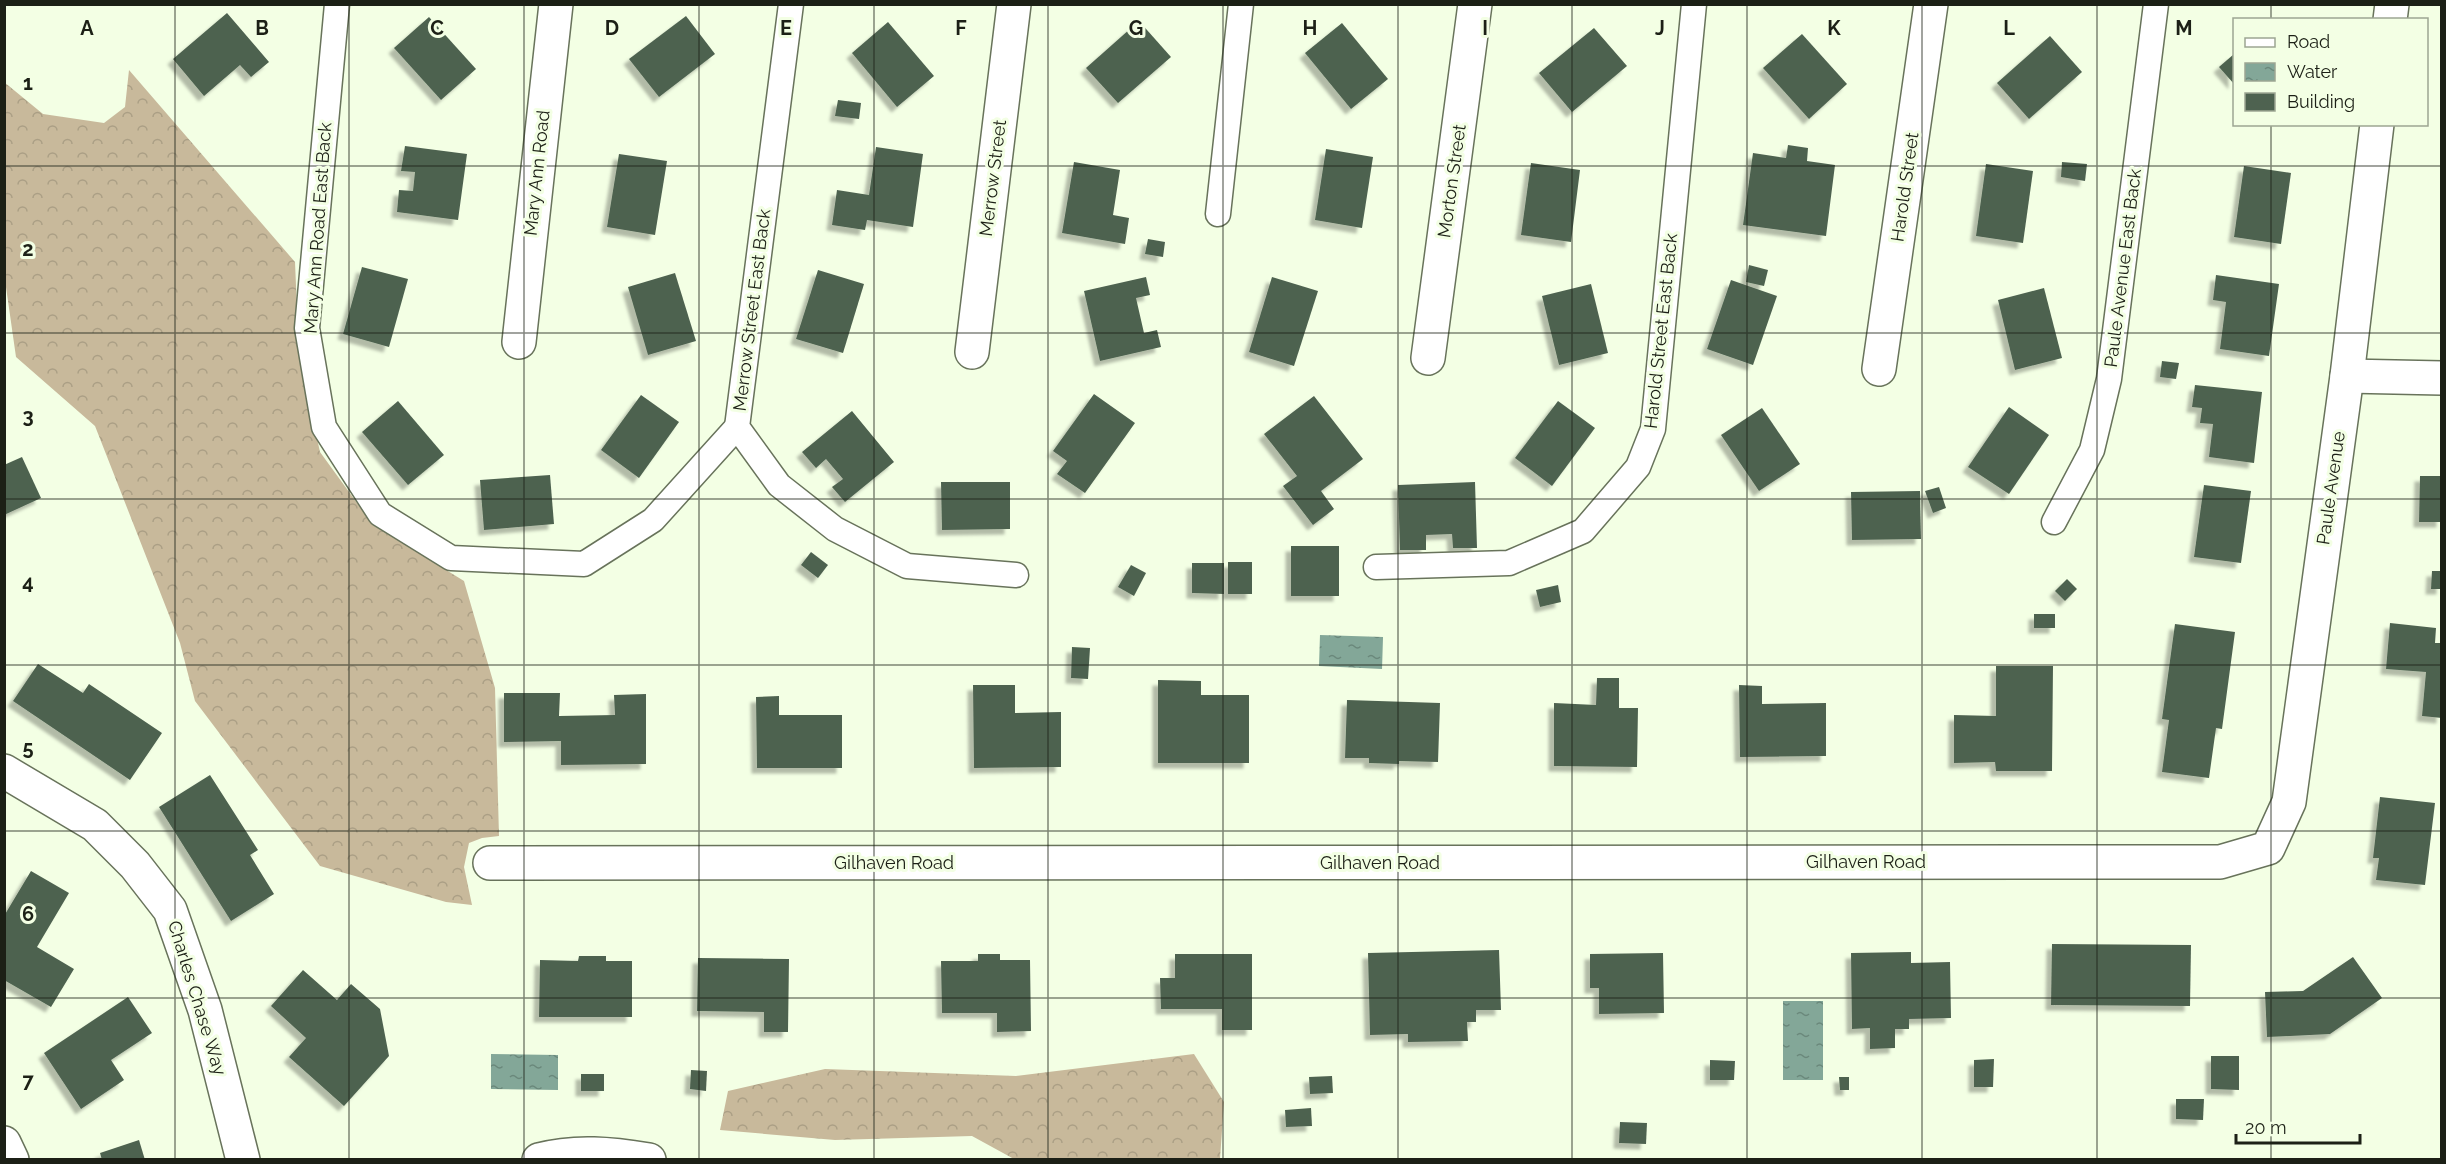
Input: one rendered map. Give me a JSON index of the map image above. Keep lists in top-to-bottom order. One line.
{"streets":{"street":["Mary Ann Road","Merrow Street","Morton Street","Harold Street","Paule Avenue","Gilhaven Road","Charles Chase Way"],"lane":["Mary Ann Road East Back","Paule Avenue East Back","Merrow Street East Back","Harold Street East Back"]},"crossings":[["Mary Ann Road East Back","Merrow Street East Back"],["Paule Avenue","Gilhaven Road"]],"legend":["Road","Water","Building"],"scale_bar":"20 m","grid":{"columns":["A","B","C","D","E","F","G","H","I","J","K","L","M"],"rows":["1","2","3","4","5","6","7"]}}
